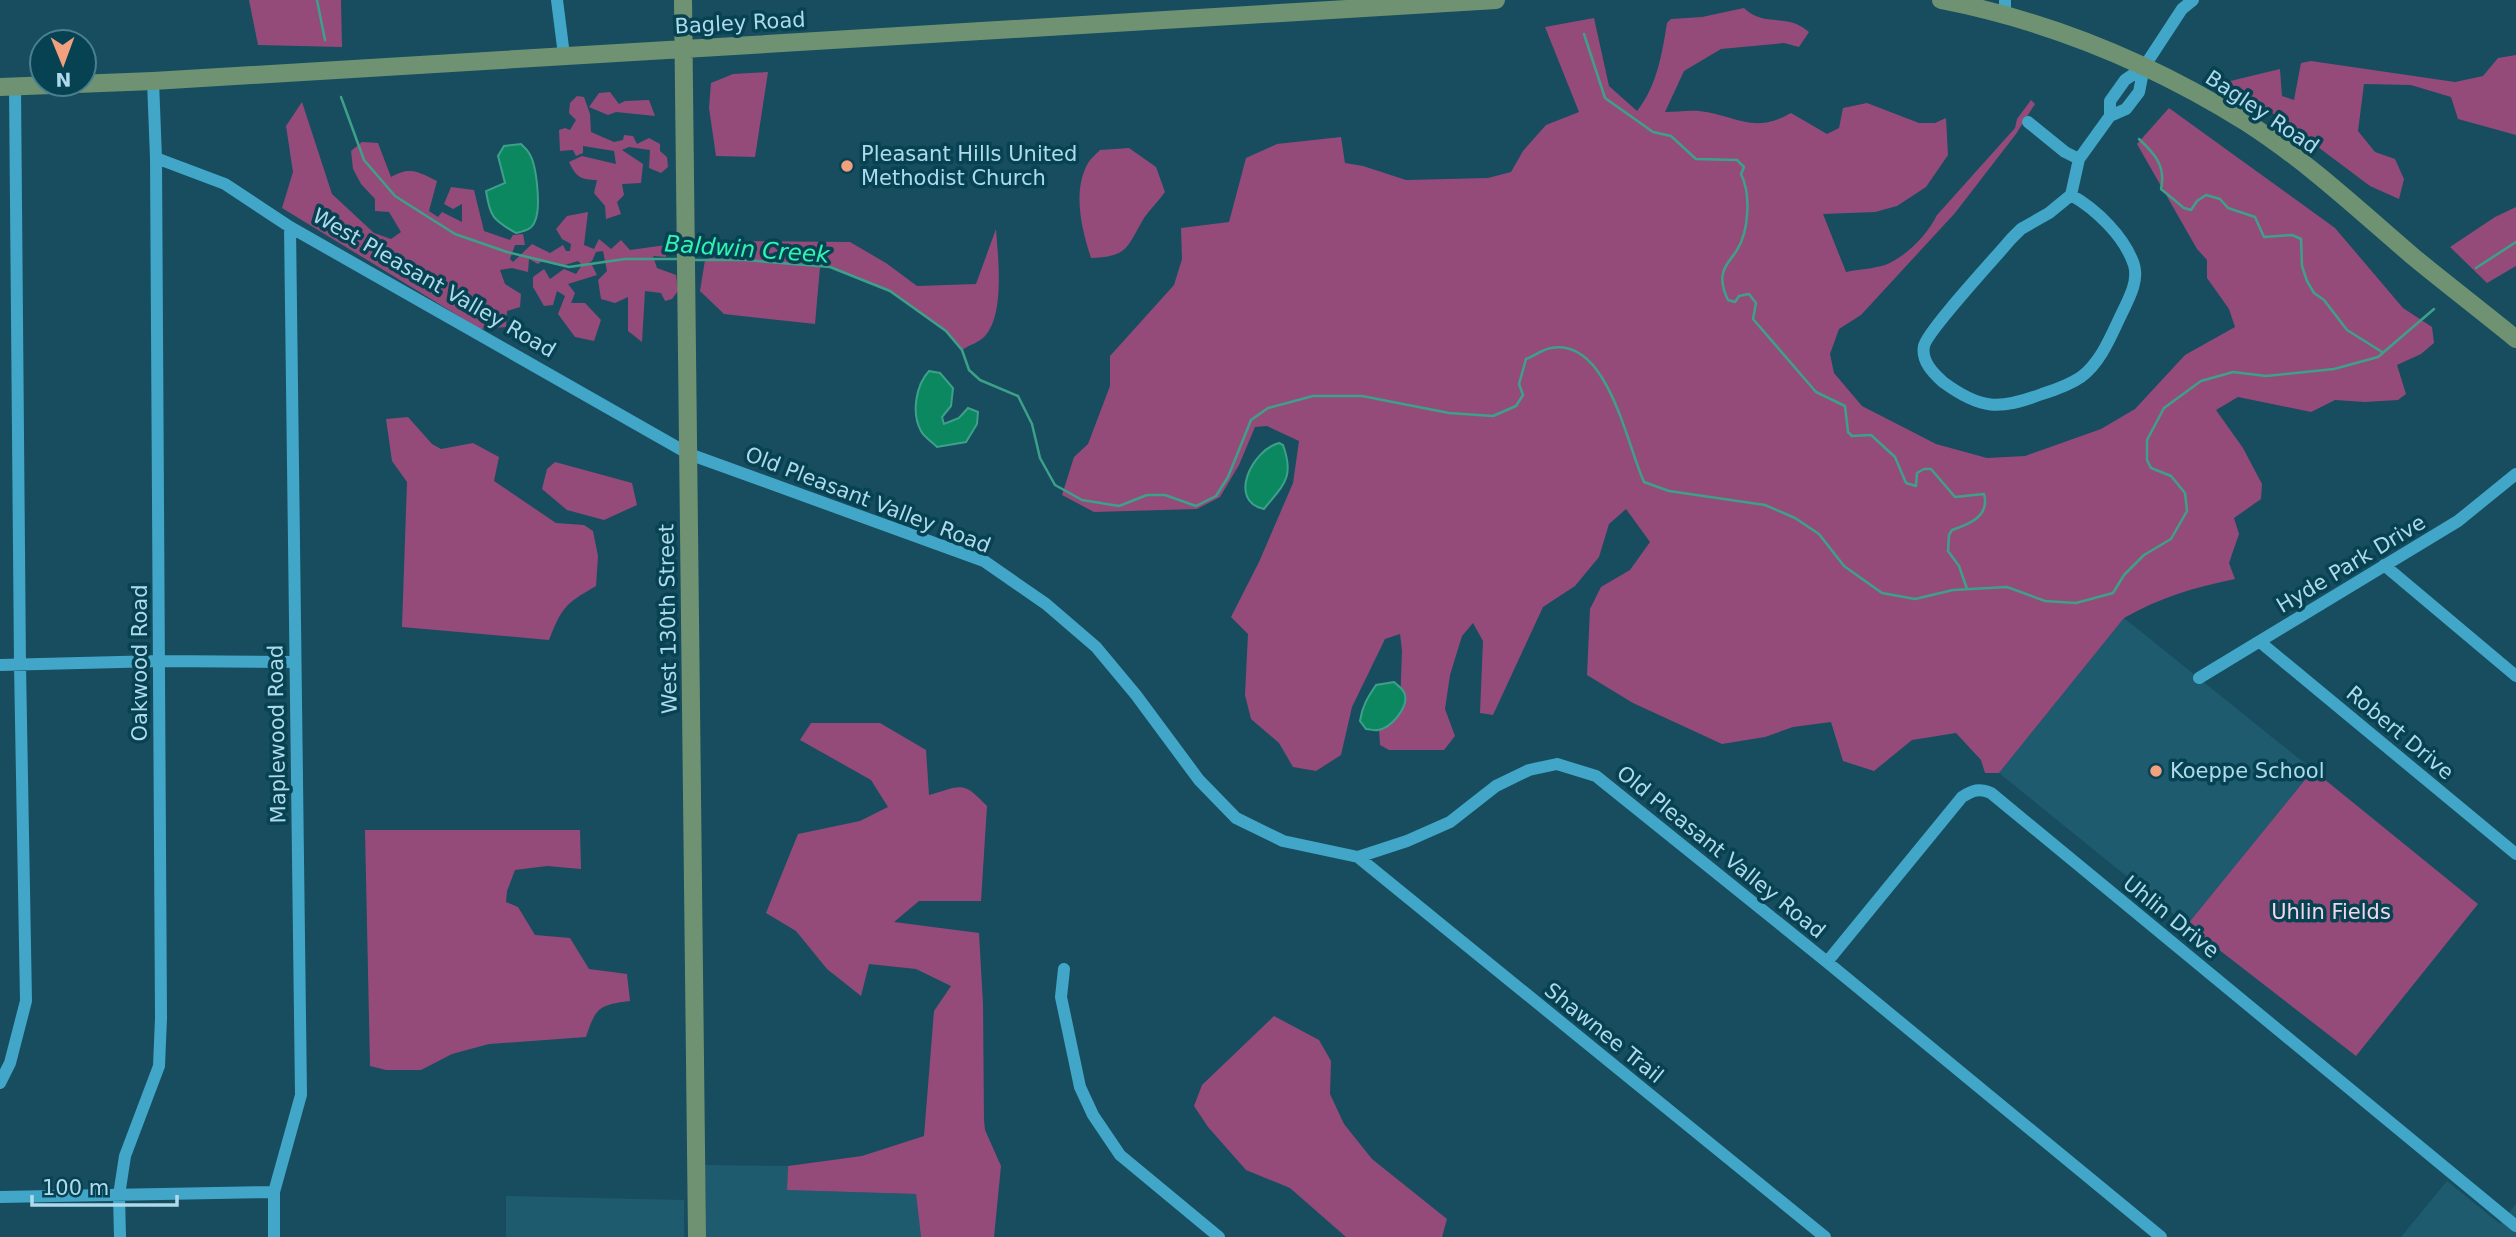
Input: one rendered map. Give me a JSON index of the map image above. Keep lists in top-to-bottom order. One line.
{"streets":{"main road":["Bagley Road","West 130th Street"],"street":["West Pleasant Valley Road","Old Pleasant Valley Road","Hyde Park Drive","Oakwood Road","Robert Drive","Maplewood Road","Uhlin Drive","Shawnee Trail"]},"crossings":[["Bagley Road","West 130th Street"],["Bagley Road","Oakwood Road"],["West Pleasant Valley Road","Old Pleasant Valley Road"],["West Pleasant Valley Road","West 130th Street"],["West Pleasant Valley Road","Oakwood Road"],["West Pleasant Valley Road","Maplewood Road"],["Old Pleasant Valley Road","West 130th Street"],["Old Pleasant Valley Road","Uhlin Drive"],["Old Pleasant Valley Road","Shawnee Trail"],["Hyde Park Drive","Robert Drive"]],"water":["Baldwin Creek"],"parks":["Uhlin Fields"],"places":["Pleasant Hills United Methodist Church","Koeppe School"],"scale_bar":"100 m","north":"bottom"}
